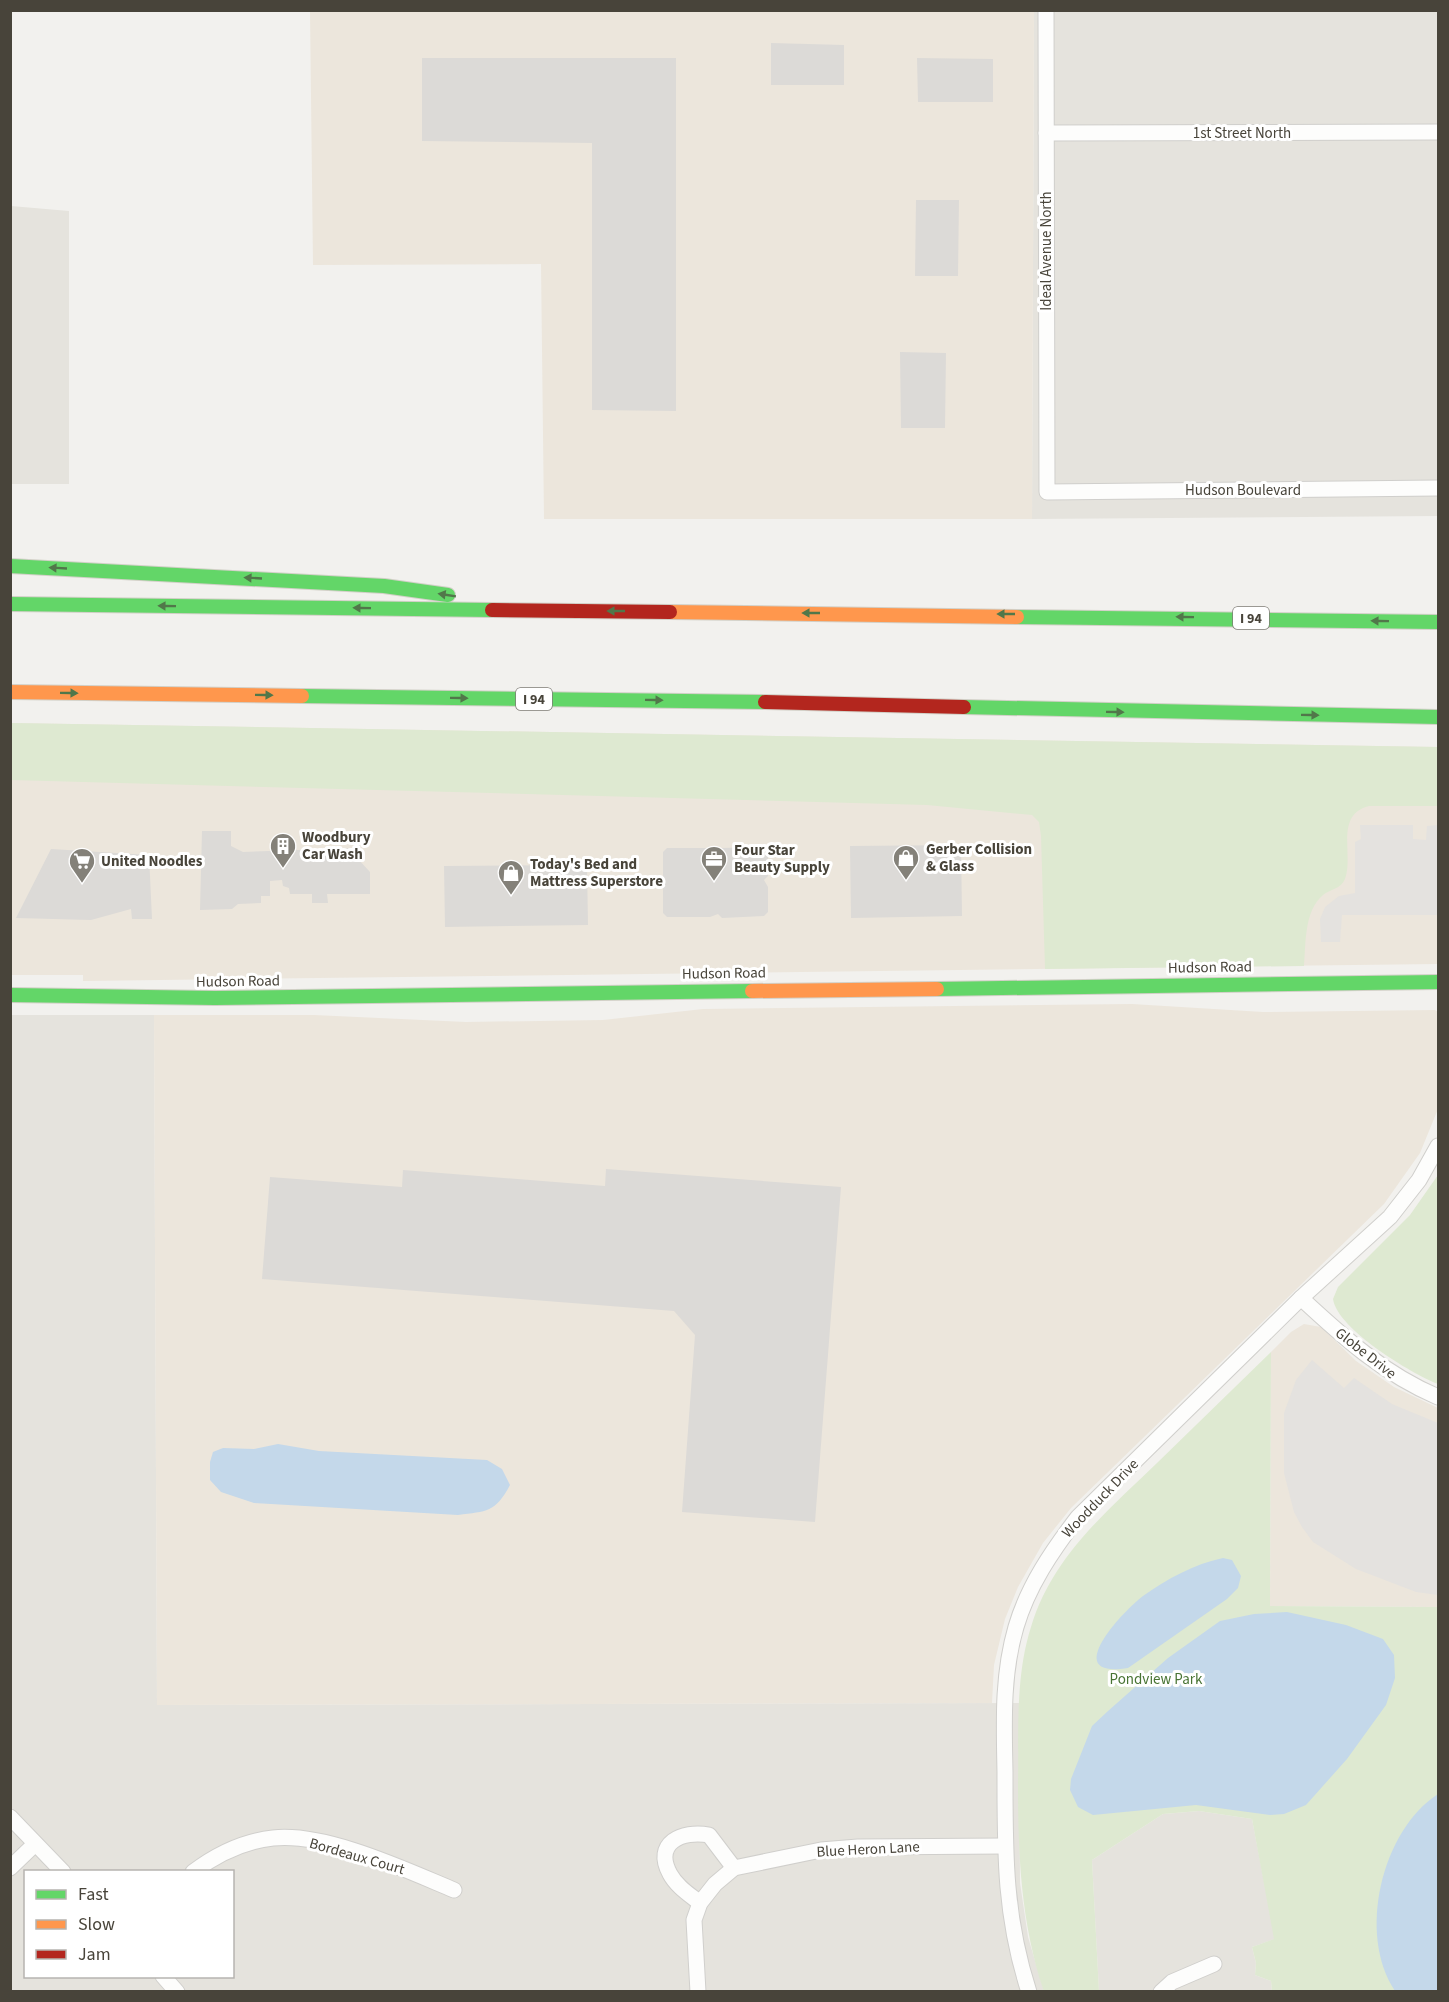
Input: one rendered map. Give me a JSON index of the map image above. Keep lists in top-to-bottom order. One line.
{"streets":{"main road":["I 94","Hudson Road"],"street":["1st Street North","Ideal Avenue North","Hudson Boulevard","Globe Drive","Woodduck Drive","Blue Heron Lane","Bordeaux Court"]},"crossings":[["1st Street North","Ideal Avenue North"],["Ideal Avenue North","Hudson Boulevard"],["Globe Drive","Woodduck Drive"],["Woodduck Drive","Blue Heron Lane"]],"parks":["Pondview Park"],"places":{"building":["Woodbury Car Wash"],"shop":["Gerber Collision & Glass","Today's Bed and Mattress Superstore"],"office":["Four Star Beauty Supply"],"supermarket":["United Noodles"]},"legend":["Fast","Slow","Jam"]}
